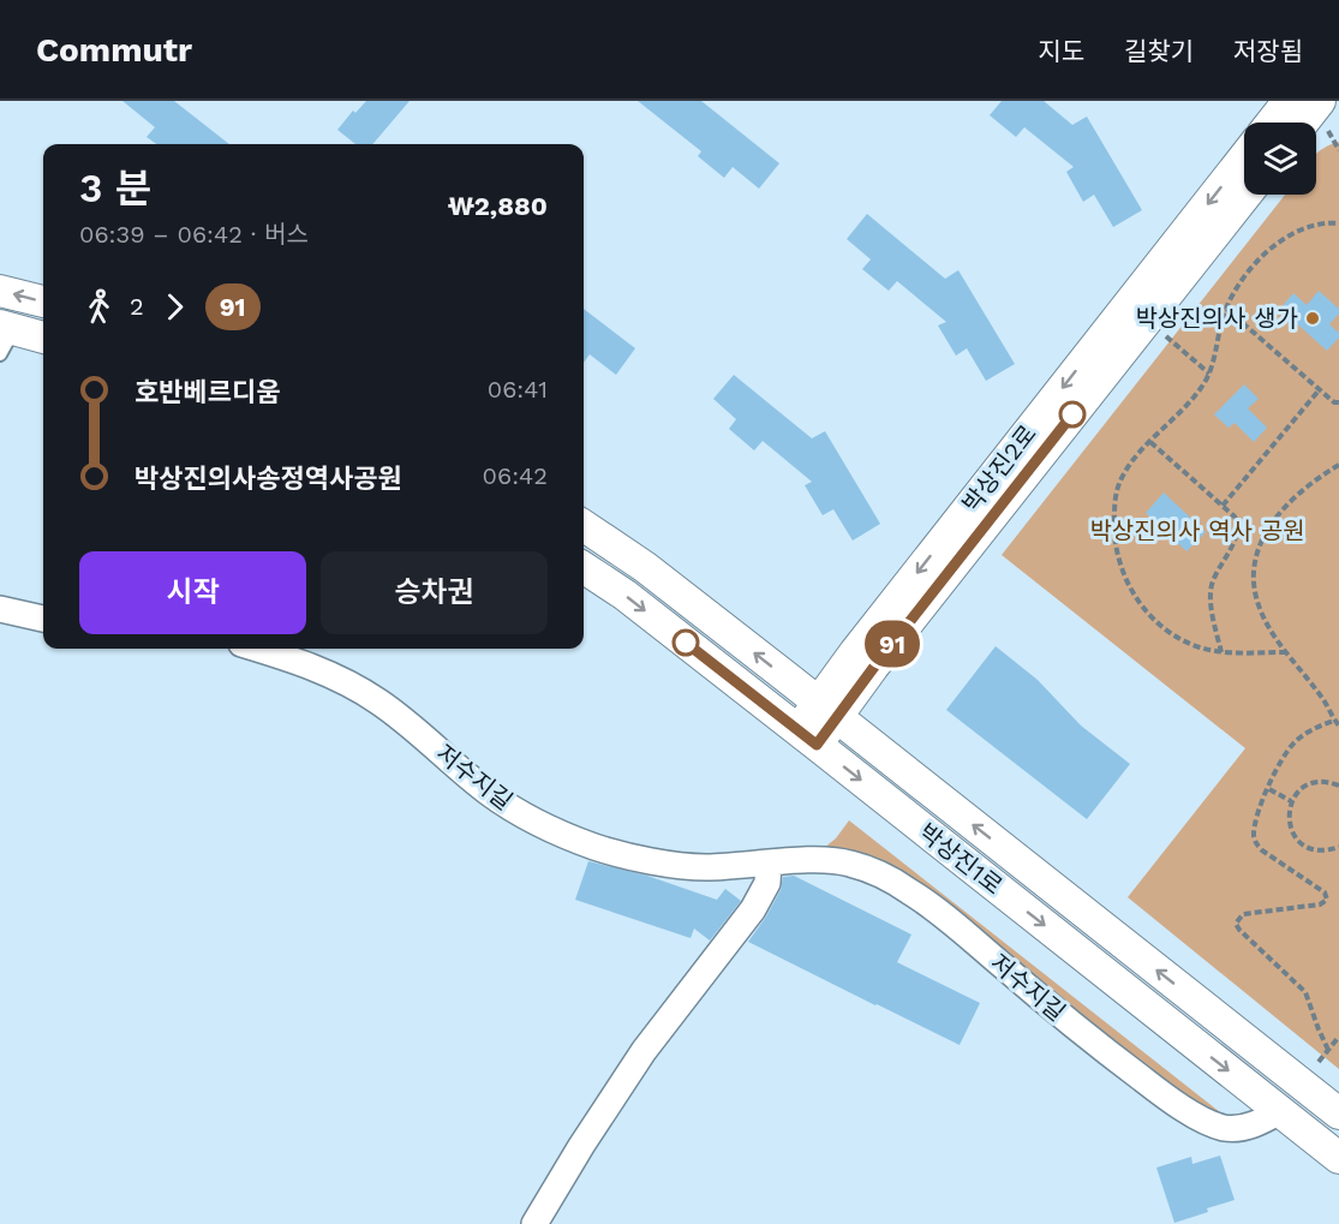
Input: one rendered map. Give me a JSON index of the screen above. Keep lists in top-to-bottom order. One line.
{"streets":{"street":["박상진2로","저수지길","박상진1로"]},"crossings":[["박상진2로","박상진1로"],["저수지길","박상진1로"]],"parks":["박상진의사 역사 공원"],"places":["박상진의사 생가"],"lines":["bus line 91"],"page":{"header":"Commutr","nav":["지도","길찾기","저장됨"],"on_map":"91","heading":["3 분","06:39 – 06:42 · 버스","₩2,880"],"legs":["2","91"],"list":[{"name":"호반베르디움","value":"06:41"},{"name":"박상진의사송정역사공원","value":"06:42"}],"buttons":["시작","승차권"]}}
